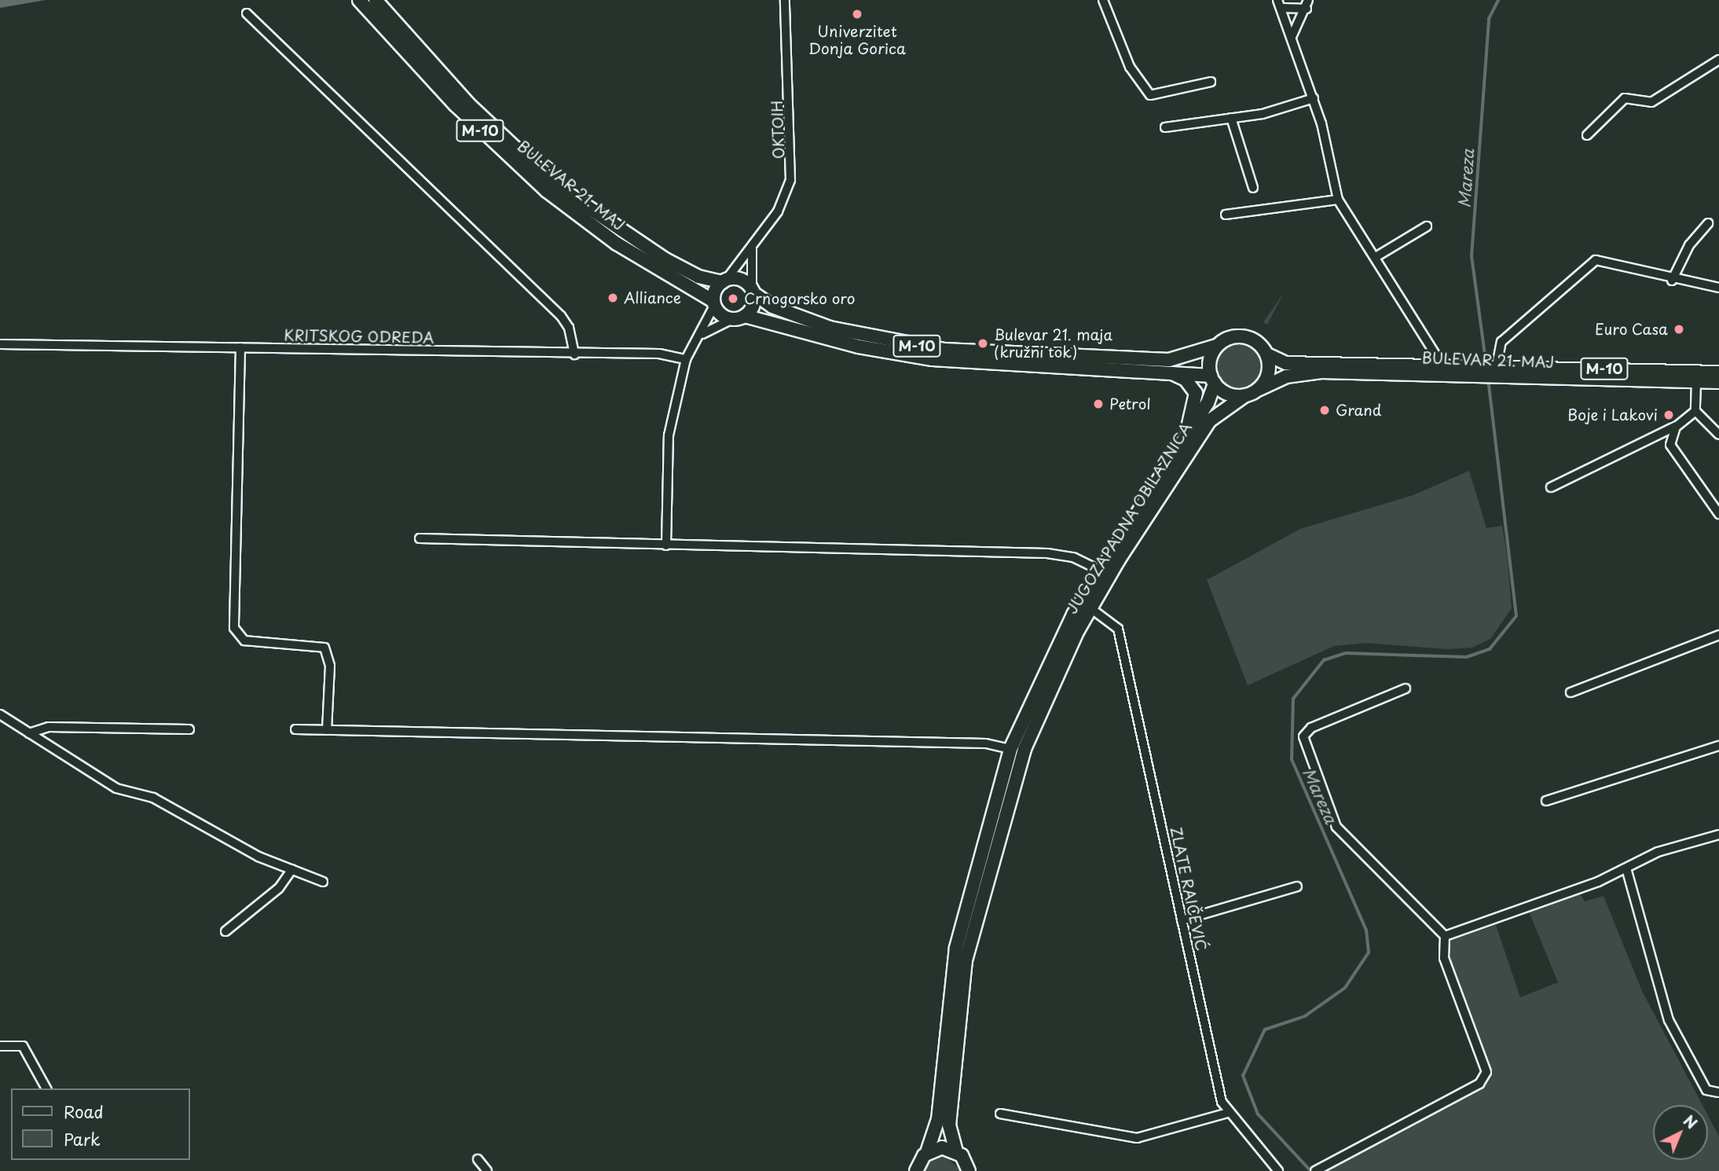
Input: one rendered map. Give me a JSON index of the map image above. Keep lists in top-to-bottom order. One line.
{"streets":{"main road":["M-10","BULEVAR 21. MAJ","JUGOZAPADNA OBILAZNICA"],"street":["OKTOIH","KRITSKOG ODREDA","ZLATE RAIČEVIĆ"]},"crossings":[["OKTOIH","M-10"],["OKTOIH","BULEVAR 21. MAJ"],["M-10","BULEVAR 21. MAJ"],["M-10","JUGOZAPADNA OBILAZNICA"],["BULEVAR 21. MAJ","JUGOZAPADNA OBILAZNICA"],["JUGOZAPADNA OBILAZNICA","ZLATE RAIČEVIĆ"]],"water":["Mareza"],"places":["Univerzitet Donja Gorica","Alliance","Crnogorsko oro","Euro Casa","Bulevar 21. maja (kružni tok)","Petrol","Grand","Boje i Lakovi"],"legend":["Road","Park"],"north":"top right"}
